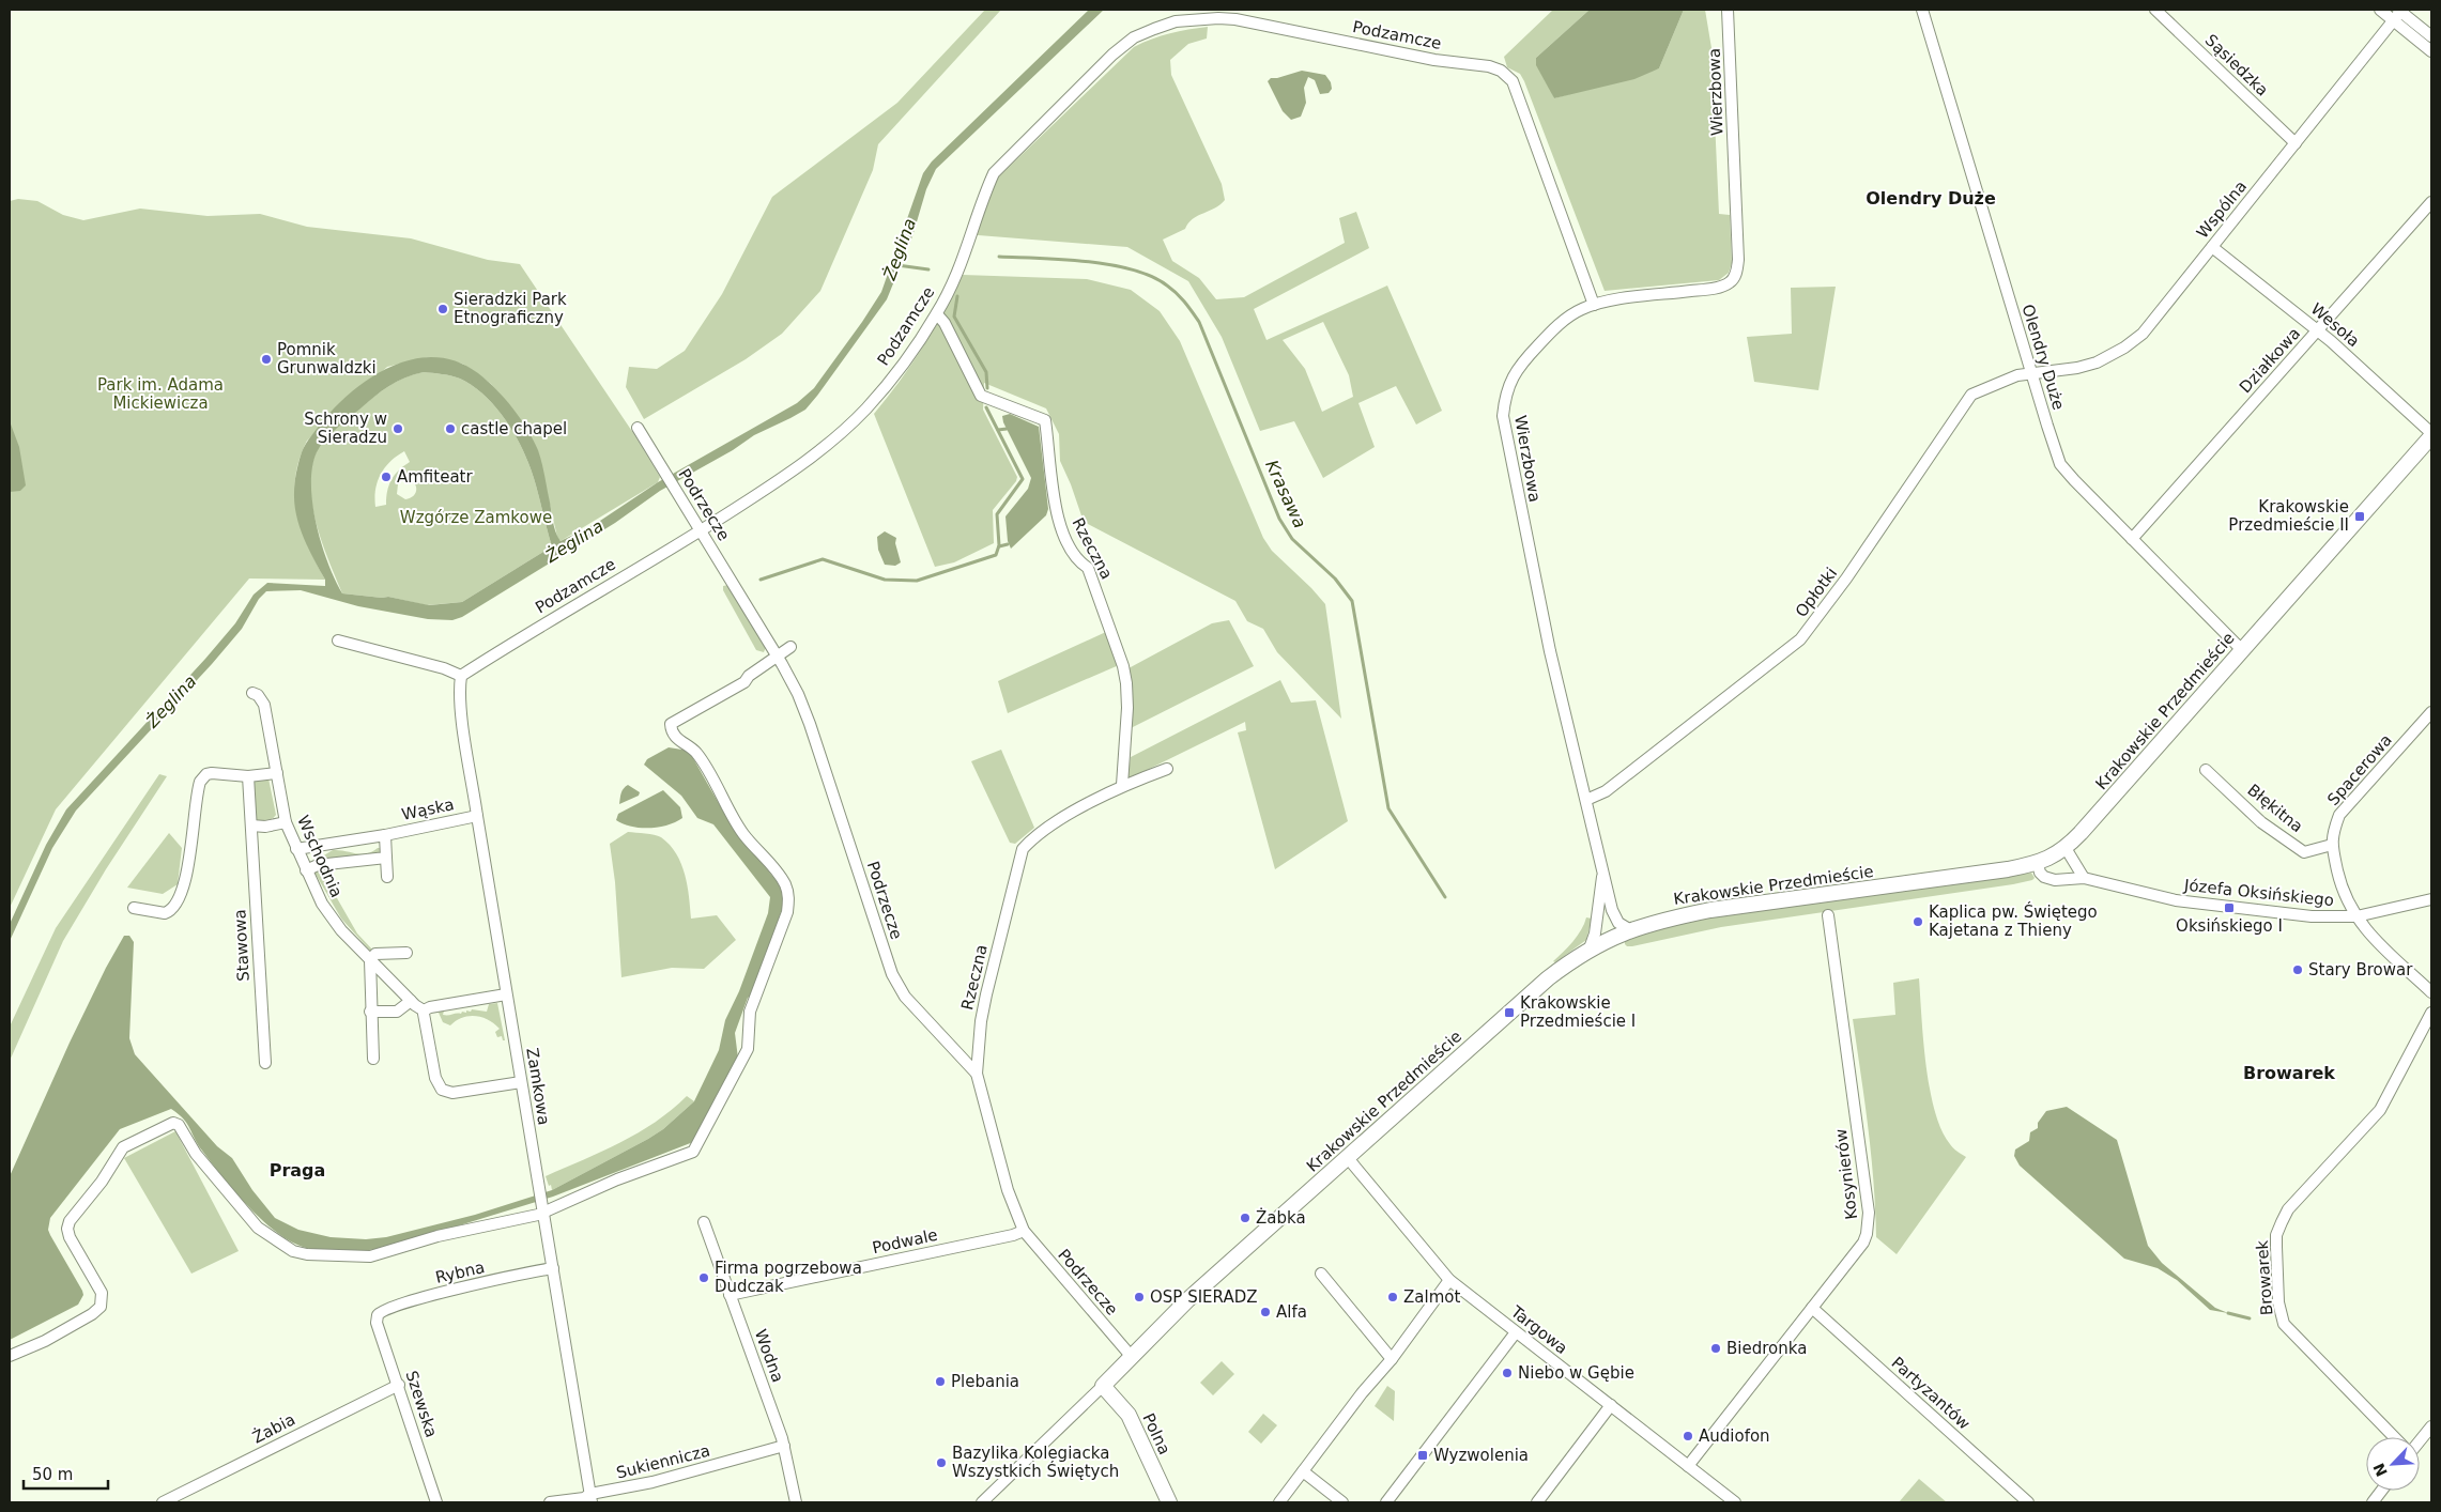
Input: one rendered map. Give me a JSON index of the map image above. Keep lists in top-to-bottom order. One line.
{"streets":{"street":["Podzamcze","Sąsiedzka","Wierzbowa","Wspólna","Wesoła","Olendry Duże","Działkowa","Podrzecze","Rzeczna","Opłotki","Krakowskie Przedmieście","Spacerowa","Błękitna","Wąska","Wschodnia","Józefa Oksińskiego","Stawowa","Zamkowa","Kosynierów","Podwale","Rybna","Browarek","Targowa","Wodna","Partyzantów","Szewska","Żabia","Polna","Sukiennicza"]},"crossings":[["Podzamcze","Wierzbowa"],["Podzamcze","Podrzecze"],["Podzamcze","Rzeczna"],["Podzamcze","Zamkowa"],["Sąsiedzka","Wspólna"],["Wierzbowa","Opłotki"],["Wierzbowa","Krakowskie Przedmieście"],["Wspólna","Wesoła"],["Wspólna","Olendry Duże"],["Wspólna","Opłotki"],["Wesoła","Działkowa"],["Wesoła","Krakowskie Przedmieście"],["Olendry Duże","Działkowa"],["Olendry Duże","Opłotki"],["Olendry Duże","Krakowskie Przedmieście"],["Podrzecze","Rzeczna"],["Podrzecze","Krakowskie Przedmieście"],["Podrzecze","Podwale"],["Krakowskie Przedmieście","Józefa Oksińskiego"],["Krakowskie Przedmieście","Targowa"],["Krakowskie Przedmieście","Polna"],["Spacerowa","Błękitna"],["Spacerowa","Józefa Oksińskiego"],["Wąska","Wschodnia"],["Wąska","Zamkowa"],["Zamkowa","Rybna"],["Zamkowa","Sukiennicza"],["Kosynierów","Targowa"],["Kosynierów","Partyzantów"],["Podwale","Wodna"],["Rybna","Szewska"],["Wodna","Sukiennicza"],["Szewska","Żabia"]],"districts":["Olendry Duże","Browarek","Praga"],"water":["Żeglina","Krasawa"],"parks":["Park im. Adama Mickiewicza","Wzgórze Zamkowe"],"places":{"other":["Sieradzki Park Etnograficzny","Pomnik Grunwaldzki","Schrony w Sieradzu","castle chapel","Amfiteatr","Kaplica pw. Świętego Kajetana z Thieny","Stary Browar","Żabka","Firma pogrzebowa Dudczak","OSP SIERADZ","Zalmot","Alfa","Biedronka","Niebo w Gębie","Plebania","Audiofon","Bazylika Kolegiacka Wszystkich Świętych"],"transit":["Krakowskie Przedmieście II","Oksińskiego I","Krakowskie Przedmieście I","Wyzwolenia"]},"scale_bar":"50 m","north":"bottom left"}
